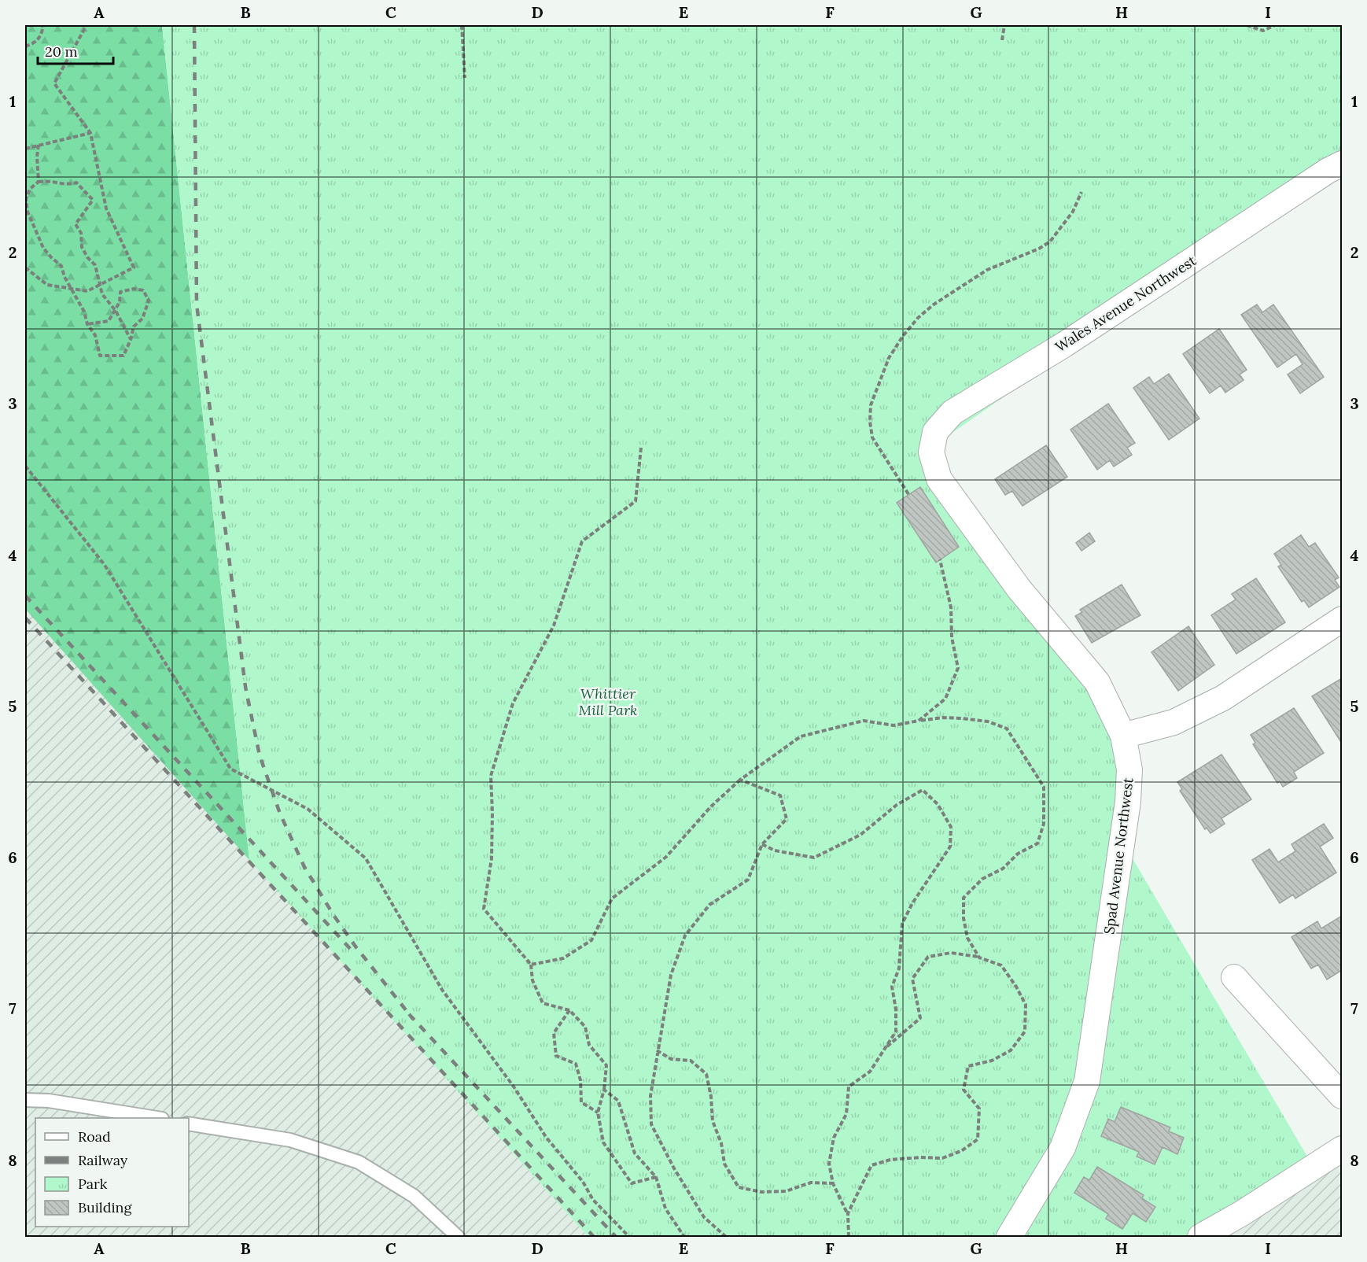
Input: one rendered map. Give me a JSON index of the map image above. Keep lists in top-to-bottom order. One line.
{"streets":{"street":["Wales Avenue Northwest","Spad Avenue Northwest"]},"crossings":[["Wales Avenue Northwest","Spad Avenue Northwest"]],"parks":["Whittier Mill Park"],"legend":["Road","Railway","Park","Building"],"scale_bar":"20 m","grid":{"columns":["A","B","C","D","E","F","G","H","I"],"rows":["1","2","3","4","5","6","7","8"]}}
